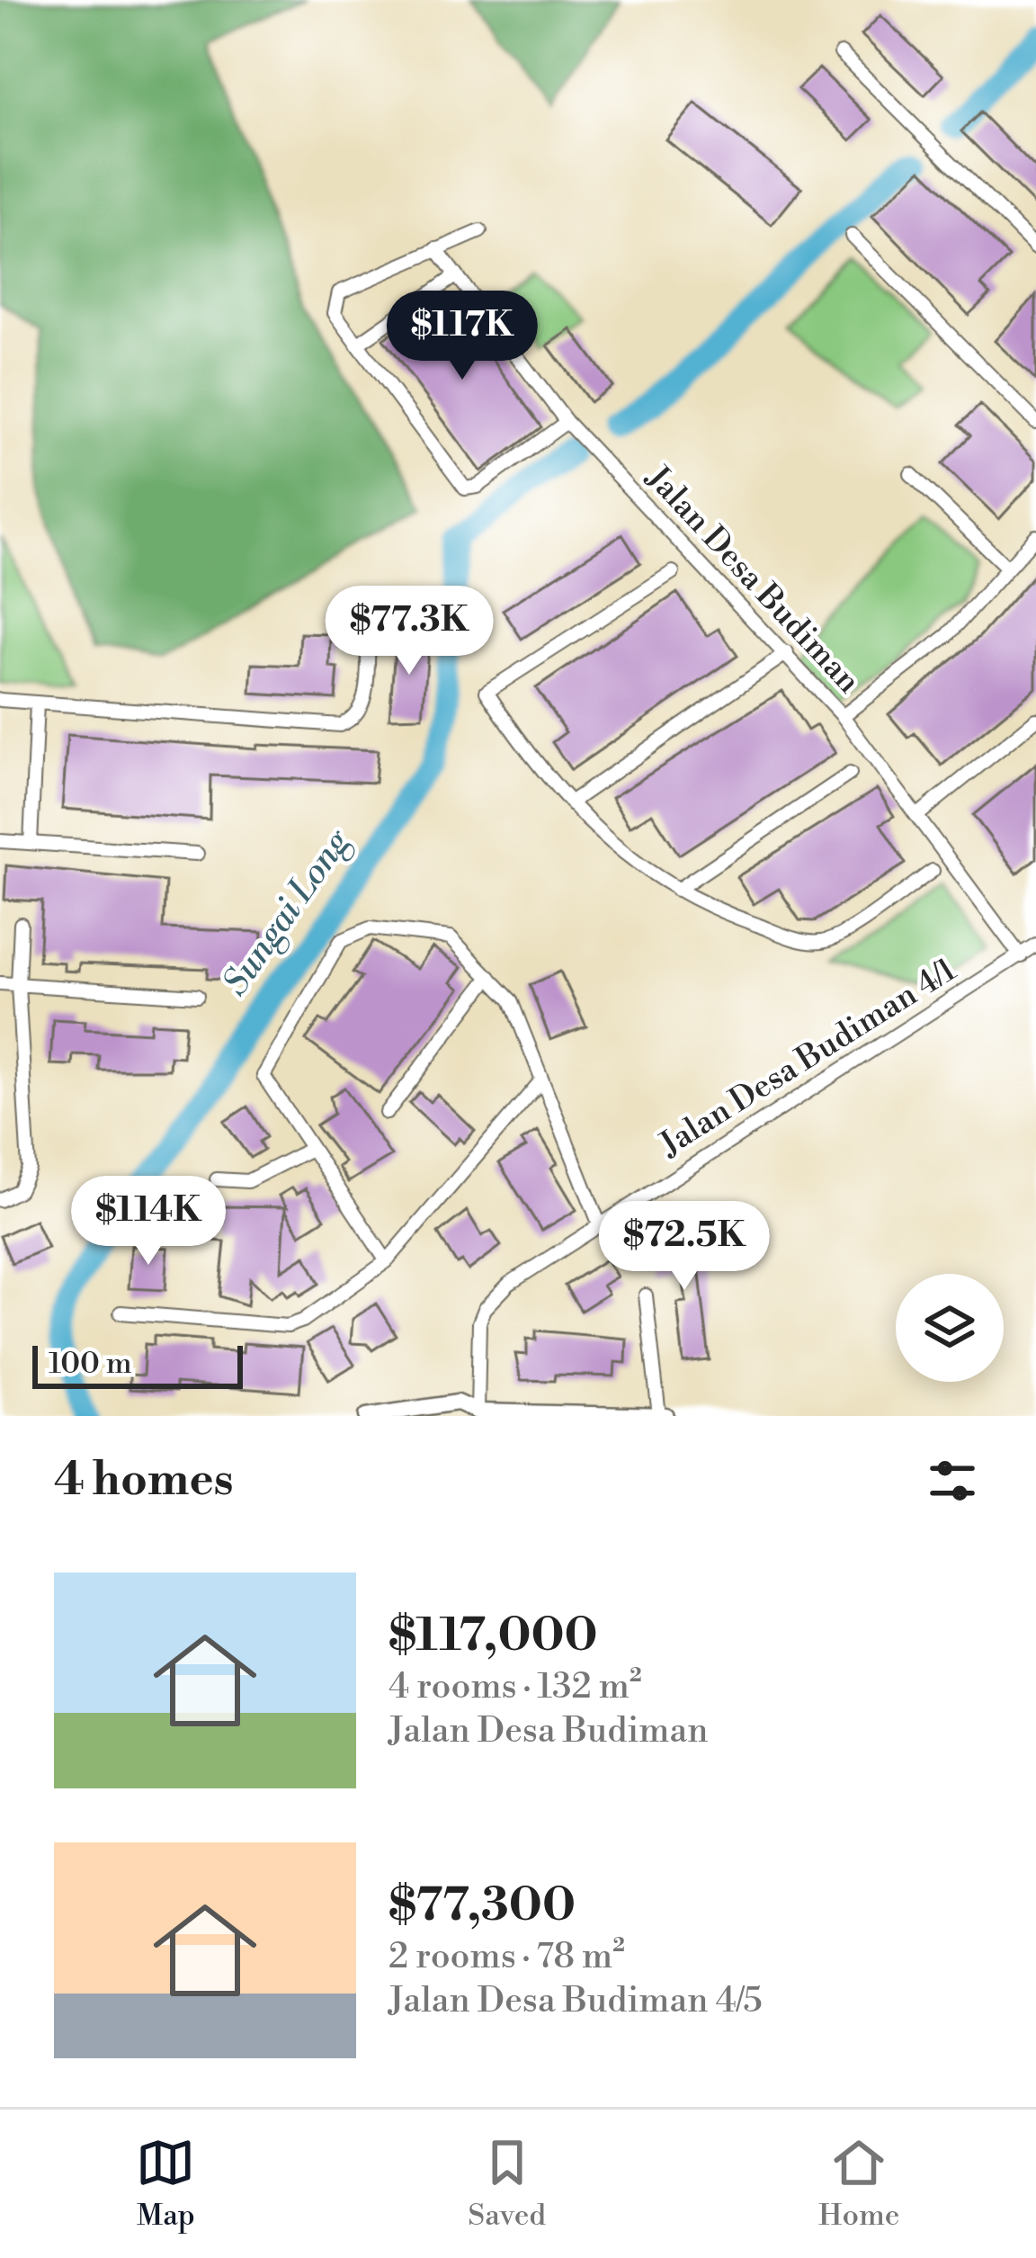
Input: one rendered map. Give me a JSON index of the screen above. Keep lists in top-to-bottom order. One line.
{"streets":{"street":["Jalan Desa Budiman","Jalan Desa Budiman 4/1"]},"crossings":[["Jalan Desa Budiman","Jalan Desa Budiman 4/1"]],"water":["Sungai Long"],"scale_bar":"100 m","page":{"price":["$117K","$77.3K","$114K","$72.5K"],"scale":"100 m","heading":"4 homes","list":[{"name":"$117,000","note":"4 rooms · 132 m² · Jalan Desa Budiman"},{"name":"$77,300","note":"2 rooms · 78 m² · Jalan Desa Budiman 4/5"}],"tabs":["Map","Saved","Home"]}}
